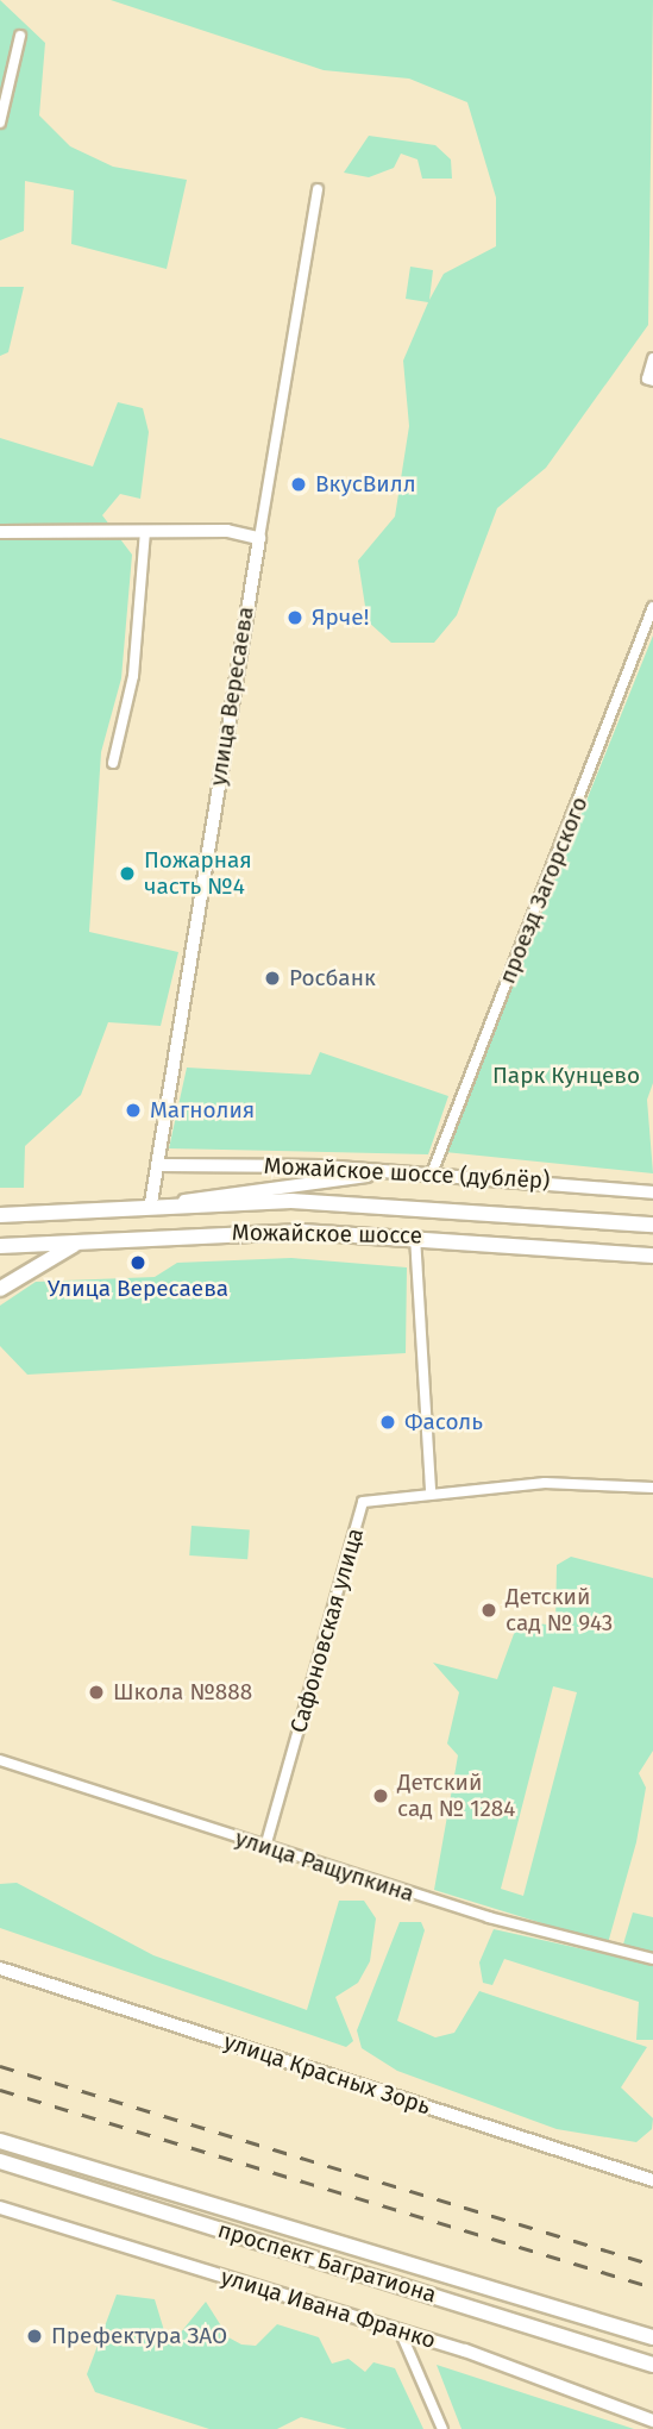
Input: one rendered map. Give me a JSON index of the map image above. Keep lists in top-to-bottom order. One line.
{"streets":{"main road":["Можайское шоссе","проспект Багратиона"],"street":["улица Вересаева","проезд Загорского","Можайское шоссе (дублёр)","Сафоновская улица","улица Ращупкина","улица Красных Зорь","улица Ивана Франко"]},"crossings":[["улица Вересаева","Можайское шоссе (дублёр)"],["улица Вересаева","Можайское шоссе"],["проезд Загорского","Можайское шоссе (дублёр)"],["Сафоновская улица","улица Ращупкина"]],"parks":["Парк Кунцево"],"places":["ВкусВилл","Ярче!","Пожарная часть №4","Росбанк","Магнолия","Улица Вересаева","Фасоль","Детский сад № 943","Школа №888","Детский сад № 1284","Префектура ЗАО"]}
